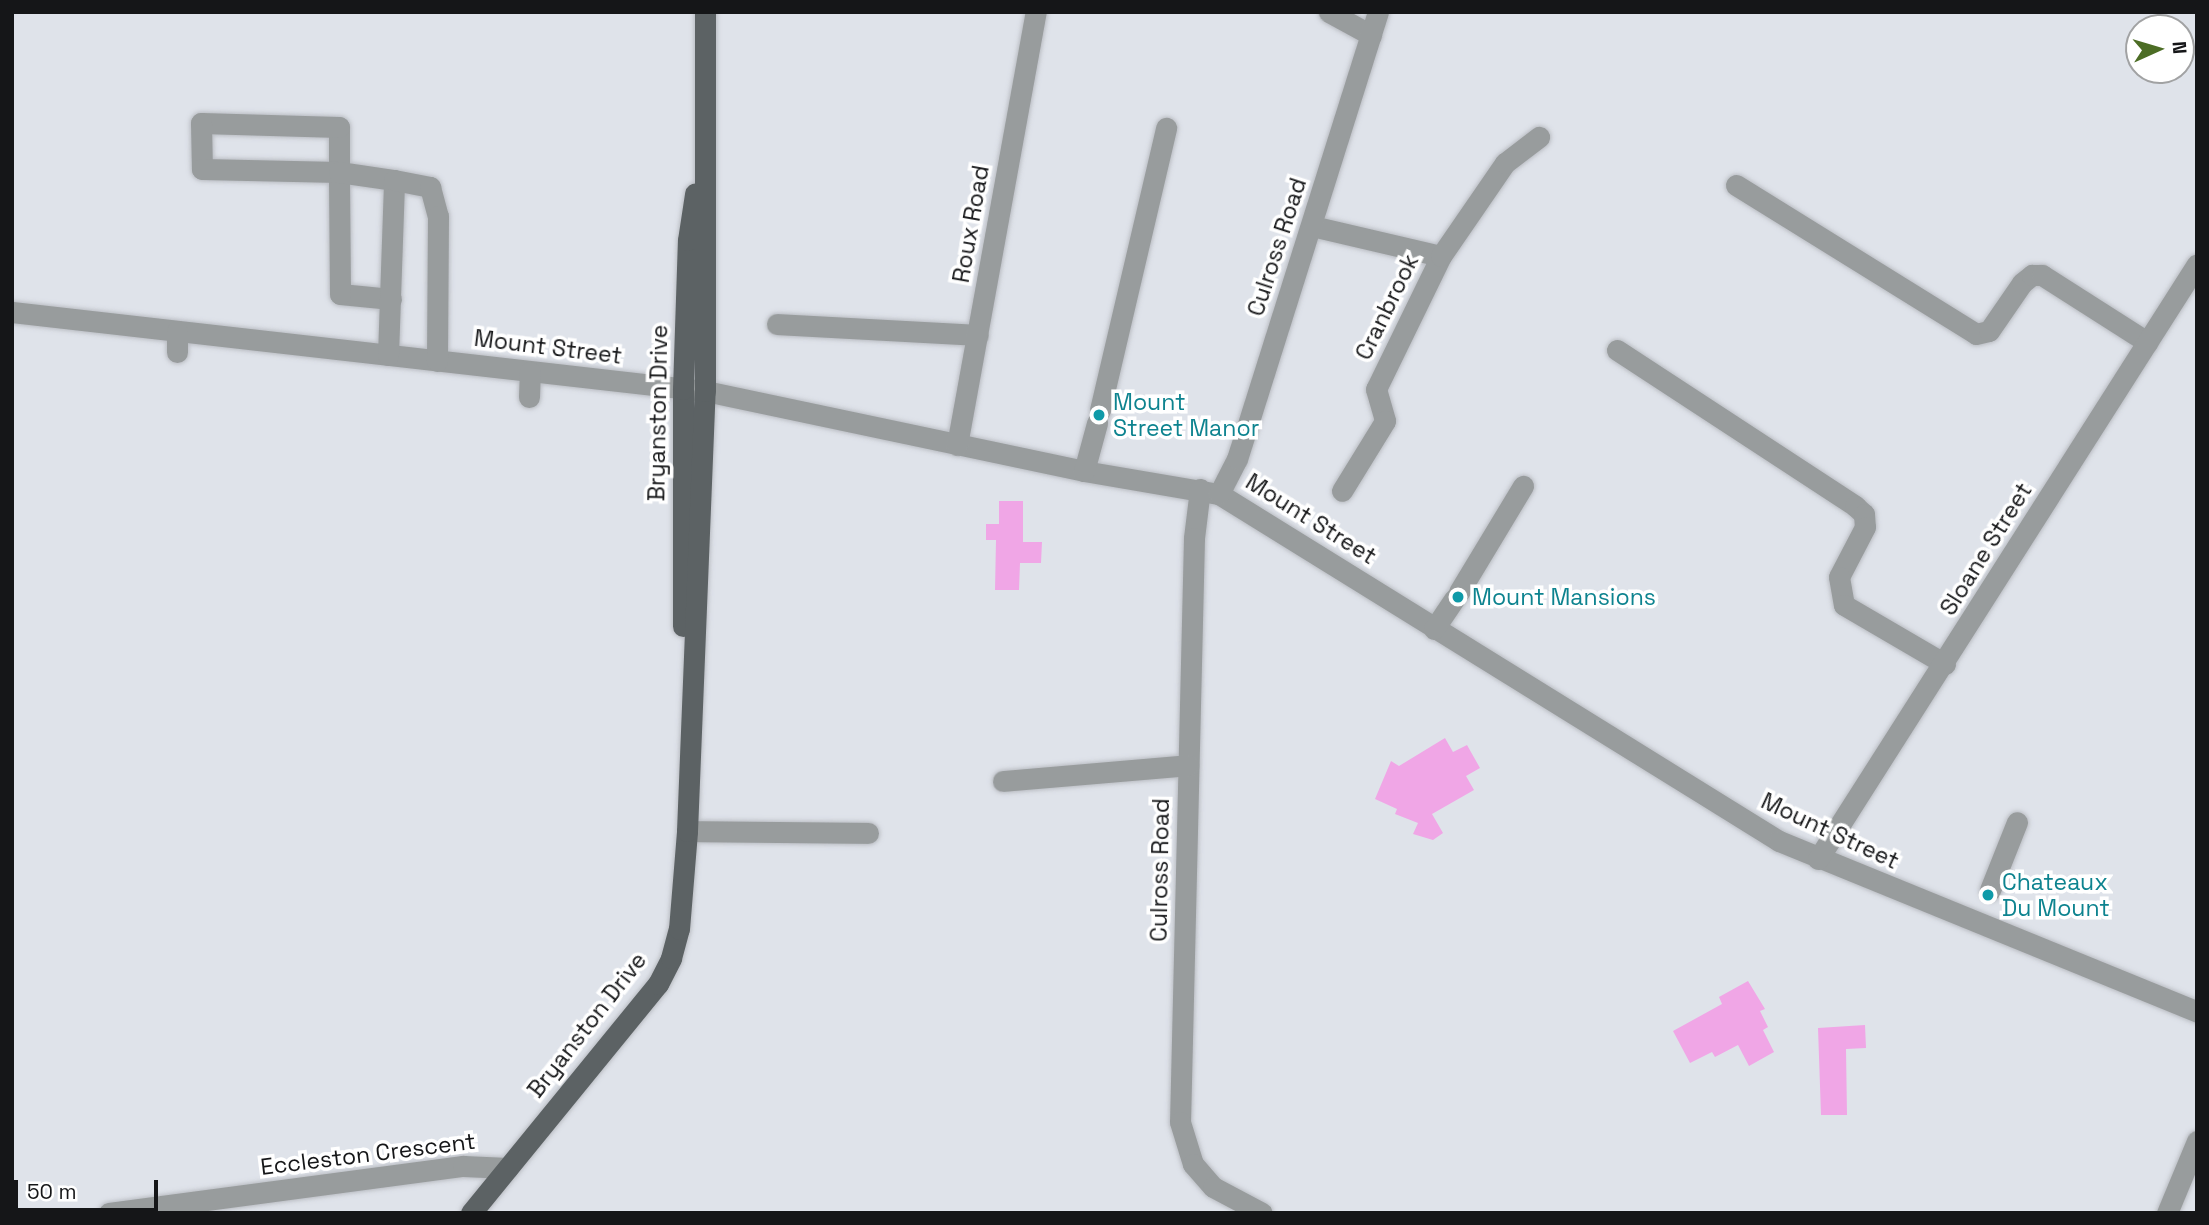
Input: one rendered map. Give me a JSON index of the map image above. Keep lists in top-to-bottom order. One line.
{"streets":{"main road":["Bryanston Drive"],"street":["Roux Road","Culross Road","Cranbrook","Mount Street","Sloane Street","Eccleston Crescent"]},"crossings":[["Roux Road","Mount Street"],["Culross Road","Cranbrook"],["Culross Road","Mount Street"],["Mount Street","Bryanston Drive"],["Mount Street","Sloane Street"],["Bryanston Drive","Eccleston Crescent"]],"places":["Mount Street Manor","Mount Mansions","Chateaux Du Mount"],"scale_bar":"50 m","north":"right"}
